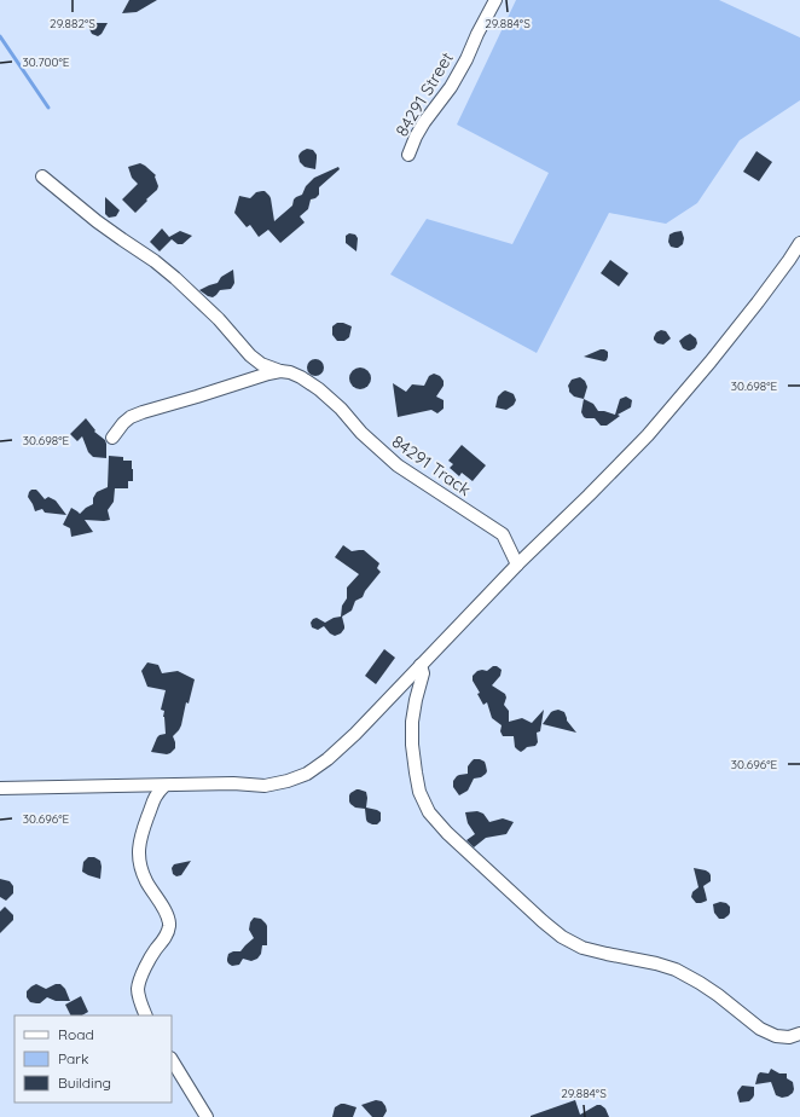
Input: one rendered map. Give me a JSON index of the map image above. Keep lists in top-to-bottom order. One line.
{"streets":{"street":["84291 Street","84291 Track"]},"legend":["Road","Park","Building"],"coordinates":["29.882°S","29.884°S","30.700°E","30.698°E","30.696°E"]}
